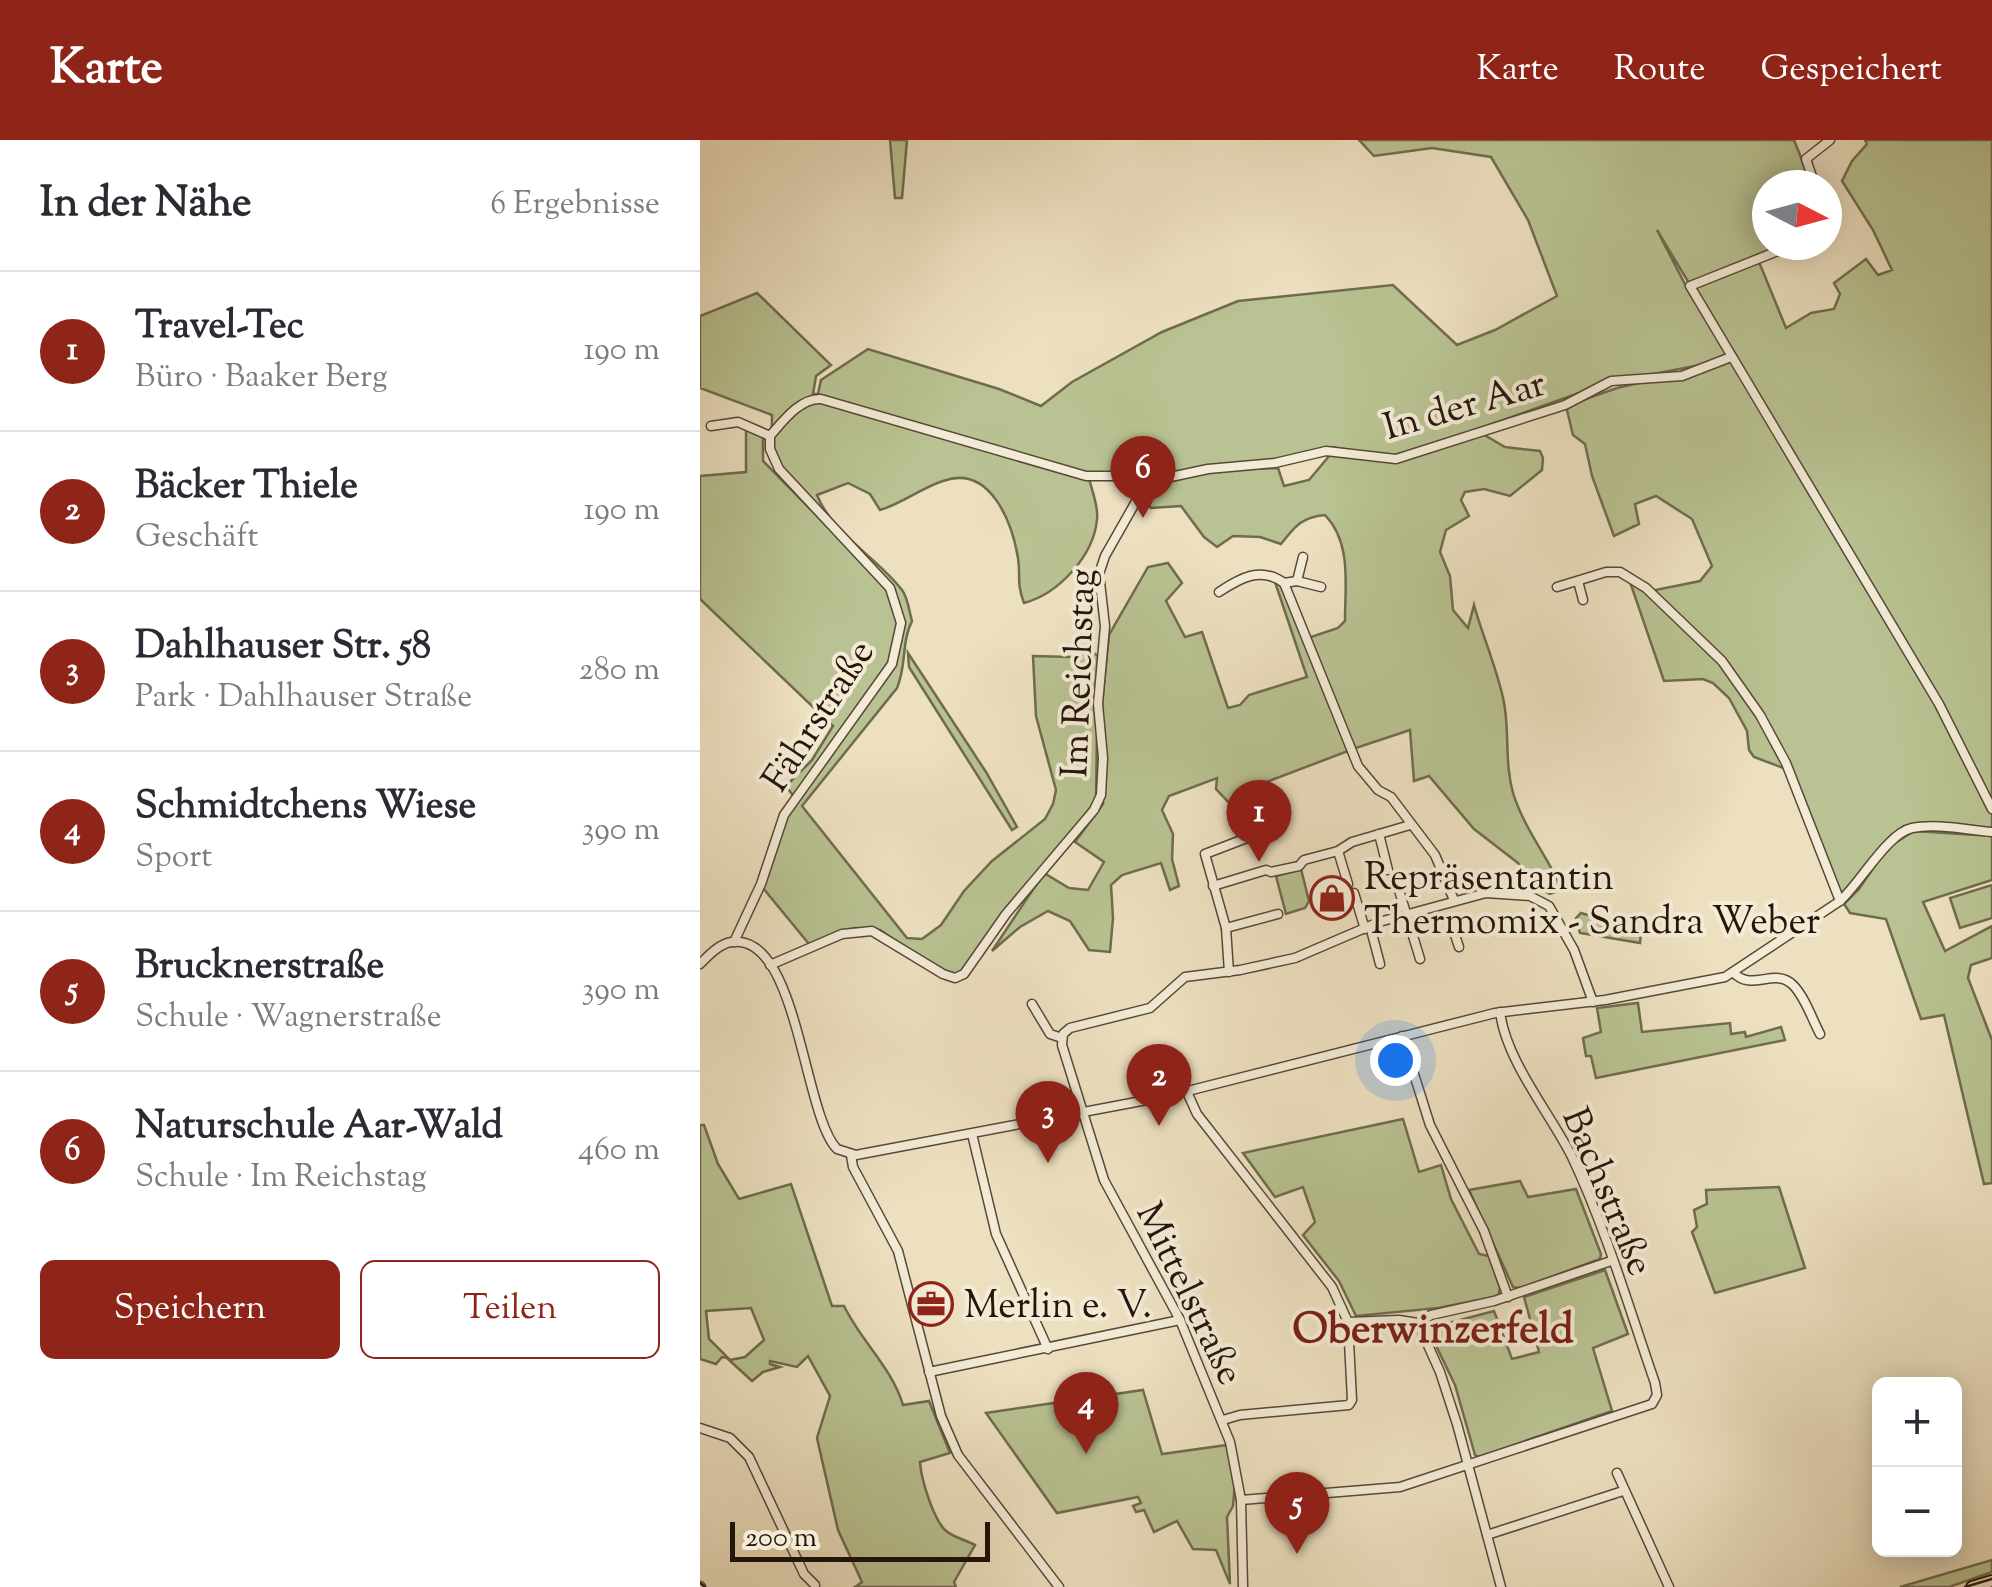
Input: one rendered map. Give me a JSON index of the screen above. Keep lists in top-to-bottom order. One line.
{"streets":{"street":["In der Aar","Im Reichstag","Fährstraße","Bachstraße","Mittelstraße"]},"crossings":[["In der Aar","Im Reichstag"]],"districts":["Oberwinzerfeld"],"places":{"shop":["Repräsentantin Thermomix - Sandra Weber"],"office":["Merlin e. V."]},"scale_bar":"200 m","north":"right","page":{"header":"Karte","nav":["Karte","Route","Gespeichert"],"heading":["In der Nähe","6 Ergebnisse"],"list":[{"mark":"1","name":"Travel-Tec","note":"Büro · Baaker Berg","value":"190 m"},{"mark":"2","name":"Bäcker Thiele","note":"Geschäft","value":"190 m"},{"mark":"3","name":"Dahlhauser Str. 58","note":"Park · Dahlhauser Straße","value":"280 m"},{"mark":"4","name":"Schmidtchens Wiese","note":"Sport","value":"390 m"},{"mark":"5","name":"Brucknerstraße","note":"Schule · Wagnerstraße","value":"390 m"},{"mark":"6","name":"Naturschule Aar-Wald","note":"Schule · Im Reichstag","value":"460 m"}],"pins":["6","1","2","3","4","5"],"buttons":["Speichern","Teilen"],"map_buttons":["+","−"],"scale":"200 m"}}
